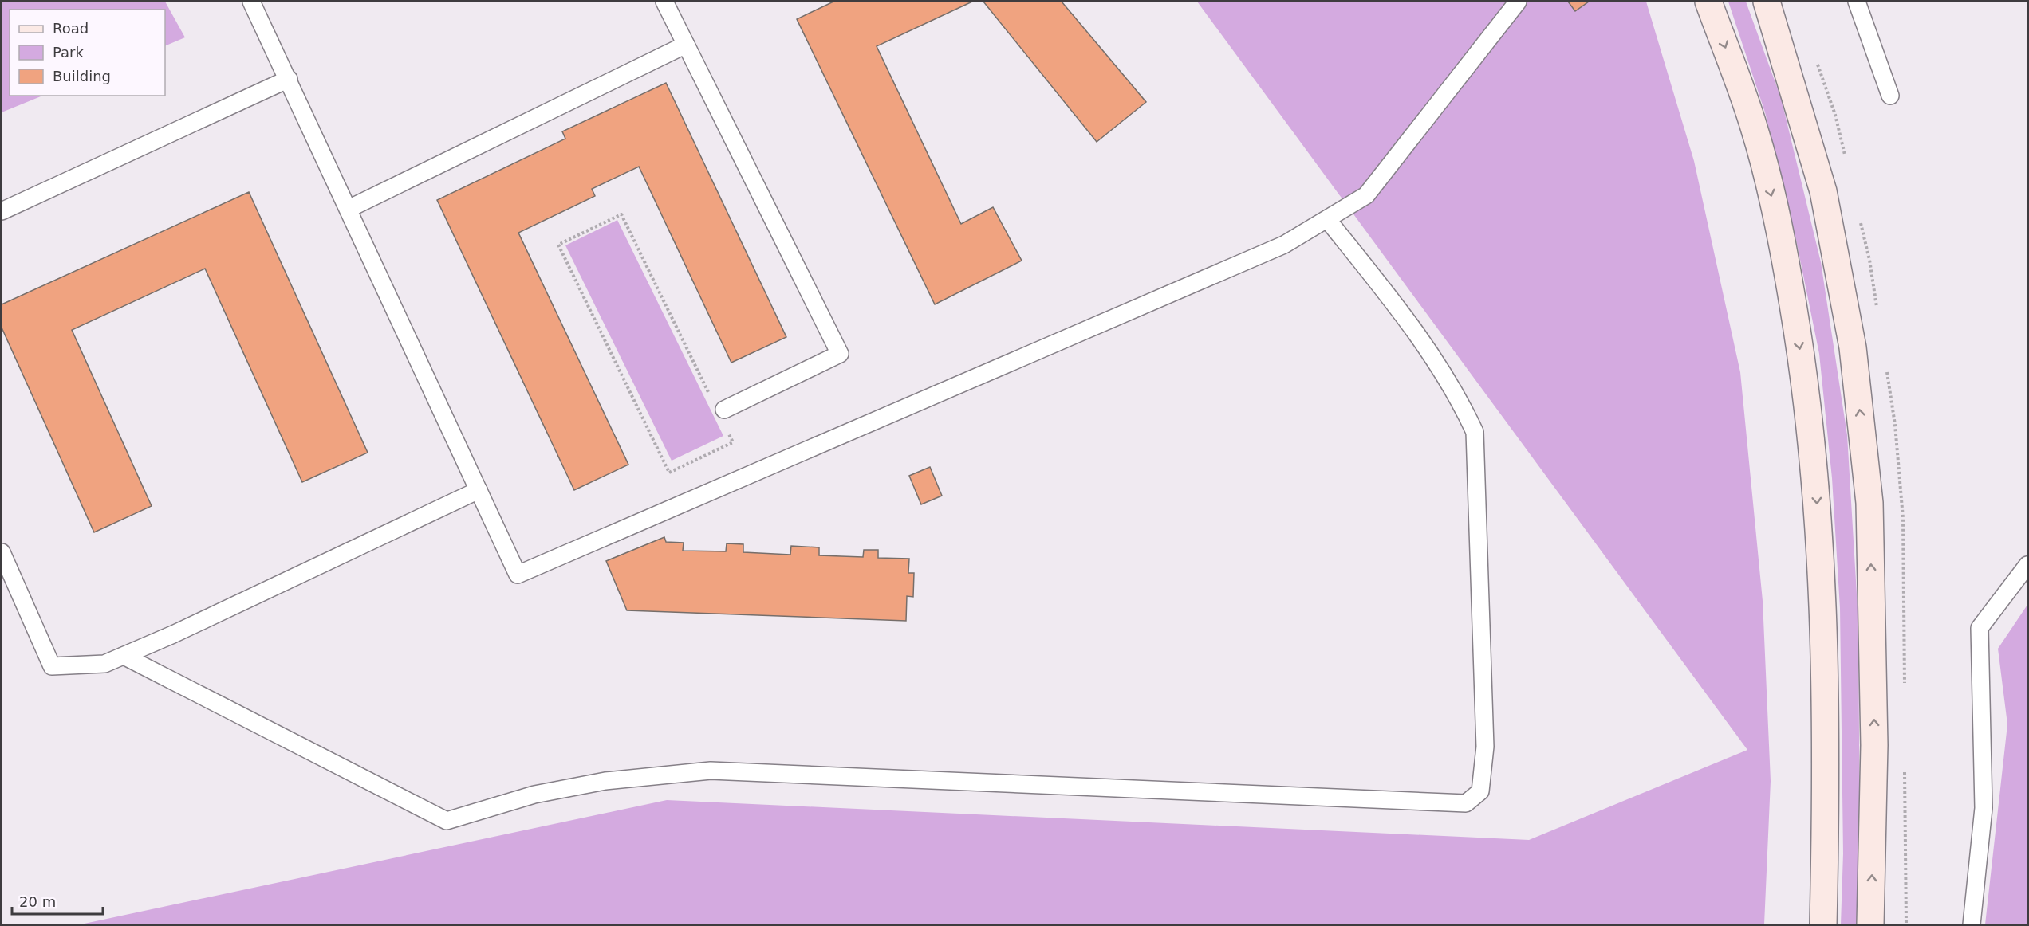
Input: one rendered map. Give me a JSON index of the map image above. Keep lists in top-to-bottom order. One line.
{"legend":["Road","Park","Building"],"scale_bar":"20 m"}
